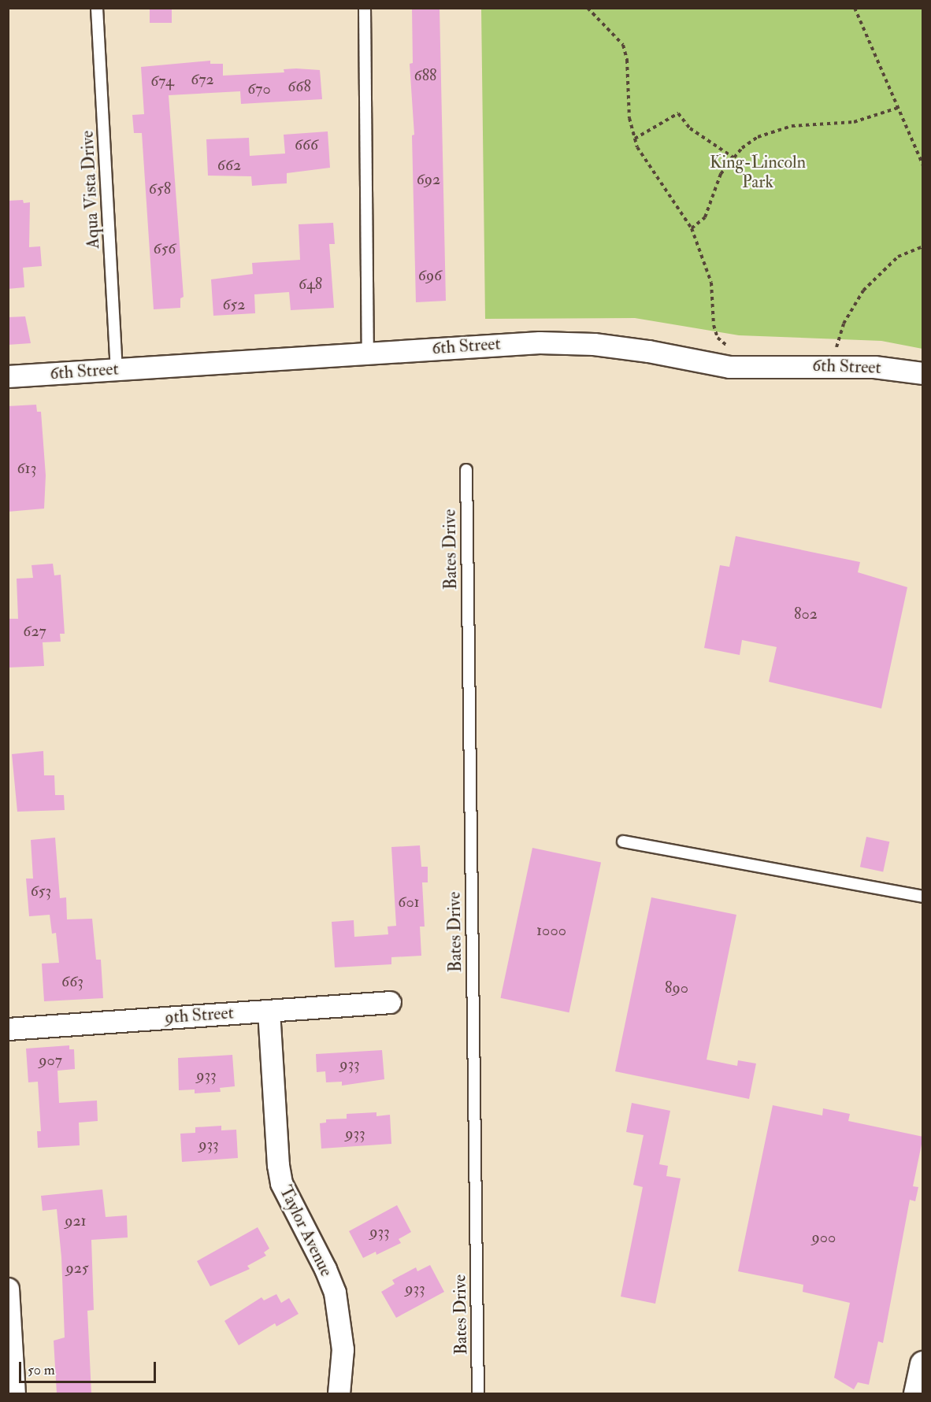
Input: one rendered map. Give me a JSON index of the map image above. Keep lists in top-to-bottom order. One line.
{"streets":{"street":["6th Street","9th Street","Taylor Avenue"],"lane":["Aqua Vista Drive","Bates Drive"]},"crossings":[["Aqua Vista Drive","6th Street"],["9th Street","Taylor Avenue"]],"parks":["King-Lincoln Park"],"house_numbers":["688","672","674","668","670","666","662","692","658","656","696","648","652","613","802","627","653","601","1000","663","890","907","933","933","933","933","921","933","900","925","933"],"scale_bar":"50 m"}
